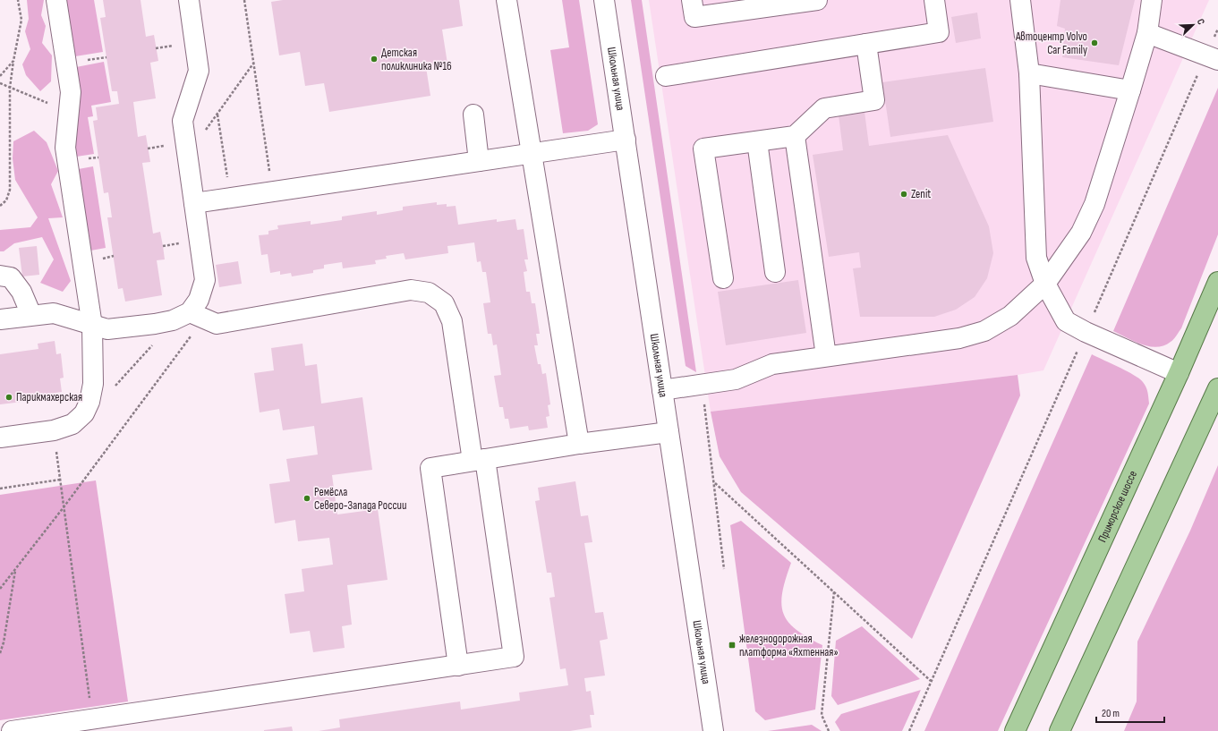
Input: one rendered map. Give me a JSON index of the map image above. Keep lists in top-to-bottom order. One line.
{"streets":{"main road":["Приморское шоссе"],"street":["Школьная улица"]},"places":{"other":["Автоцентр Volvo Car Family","Детская поликлиника №16","Zenit","Парикмахерская","Ремёсла Северо-Запада России"],"transit":["железнодорожная платформа «Яхтенная»"]},"scale_bar":"20 m","north":"top right"}
